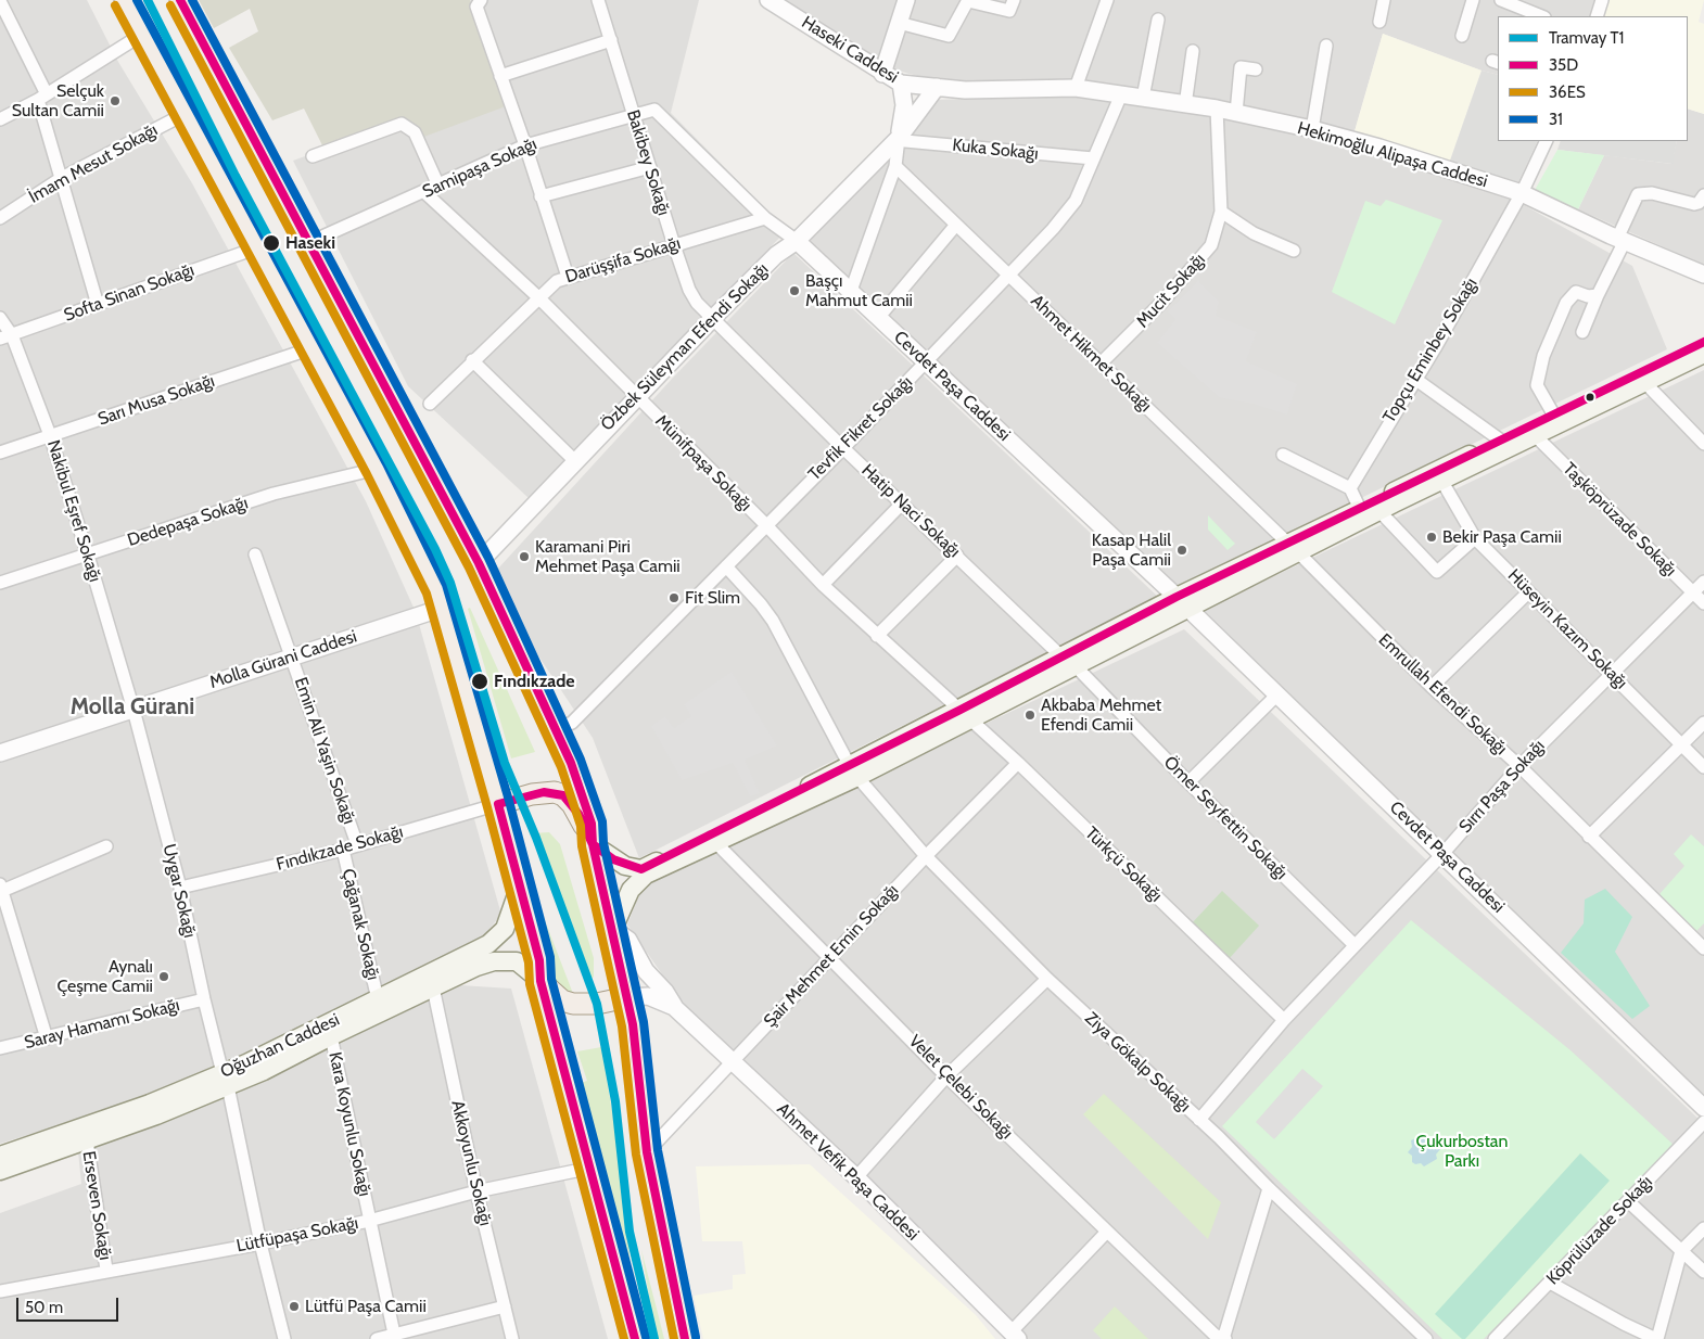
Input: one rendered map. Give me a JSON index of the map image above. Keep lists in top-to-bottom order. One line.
{"streets":{"main road":["Oğuzhan Caddesi"],"street":["Haseki Caddesi","Kuka Sokağı","Hekimoğlu Alipaşa Caddesi","Bakibey Sokağı","İmam Mesut Sokağı","Samipaşa Sokağı","Darüşşifa Sokağı","Mucit Sokağı","Softa Sinan Sokağı","Özbek Süleyman Efendi Sokağı","Topçu Eminbey Sokağı","Ahmet Hikmet Sokağı","Cevdet Paşa Caddesi","Sarı Musa Sokağı","Tevfik Fikret Sokağı","Münifpaşa Sokağı","Nakibul Eşref Sokağı","Hatip Naci Sokağı","Taşköprüzade Sokağı","Dedepaşa Sokağı","Hüseyin Kazım Sokağı","Molla Gürani Caddesi","Emrullah Efendi Sokağı","Emin Ali Yaşin Sokağı","Sırrı Paşa Sokağı","Ömer Seyfettin Sokağı","Fındıkzade Sokağı","Türkçü Sokağı","Uygar Sokağı","Çağanak Sokağı","Şair Mehmet Emin Sokağı","Saray Hamamı Sokağı","Ziya Gökalp Sokağı","Velet Çelebi Sokağı","Kara Koyunlu Sokağı","Akkoyunlu Sokağı","Ahmet Vefik Paşa Caddesi","Erseven Sokağı","Köprülüzade Sokağı","Lütfüpaşa Sokağı"]},"crossings":[["Haseki Caddesi","Hekimoğlu Alipaşa Caddesi"],["Haseki Caddesi","Özbek Süleyman Efendi Sokağı"],["Kuka Sokağı","Özbek Süleyman Efendi Sokağı"],["Kuka Sokağı","Tevfik Fikret Sokağı"],["Hekimoğlu Alipaşa Caddesi","Mucit Sokağı"],["Hekimoğlu Alipaşa Caddesi","Özbek Süleyman Efendi Sokağı"],["Hekimoğlu Alipaşa Caddesi","Topçu Eminbey Sokağı"],["Hekimoğlu Alipaşa Caddesi","Tevfik Fikret Sokağı"],["Bakibey Sokağı","Samipaşa Sokağı"],["Bakibey Sokağı","Darüşşifa Sokağı"],["Bakibey Sokağı","Özbek Süleyman Efendi Sokağı"],["Bakibey Sokağı","Hatip Naci Sokağı"],["Samipaşa Sokağı","Cevdet Paşa Caddesi"],["Samipaşa Sokağı","Münifpaşa Sokağı"],["Darüşşifa Sokağı","Cevdet Paşa Caddesi"],["Darüşşifa Sokağı","Münifpaşa Sokağı"],["Mucit Sokağı","Ahmet Hikmet Sokağı"],["Softa Sinan Sokağı","Nakibul Eşref Sokağı"],["Özbek Süleyman Efendi Sokağı","Cevdet Paşa Caddesi"],["Özbek Süleyman Efendi Sokağı","Münifpaşa Sokağı"],["Özbek Süleyman Efendi Sokağı","Hatip Naci Sokağı"],["Ahmet Hikmet Sokağı","Tevfik Fikret Sokağı"],["Ahmet Hikmet Sokağı","Emrullah Efendi Sokağı"],["Cevdet Paşa Caddesi","Tevfik Fikret Sokağı"],["Cevdet Paşa Caddesi","Sırrı Paşa Sokağı"],["Sarı Musa Sokağı","Nakibul Eşref Sokağı"],["Tevfik Fikret Sokağı","Münifpaşa Sokağı"],["Tevfik Fikret Sokağı","Hatip Naci Sokağı"],["Tevfik Fikret Sokağı","Ziya Gökalp Sokağı"],["Münifpaşa Sokağı","Türkçü Sokağı"],["Nakibul Eşref Sokağı","Dedepaşa Sokağı"],["Nakibul Eşref Sokağı","Molla Gürani Caddesi"],["Nakibul Eşref Sokağı","Uygar Sokağı"],["Hatip Naci Sokağı","Ömer Seyfettin Sokağı"],["Taşköprüzade Sokağı","Sırrı Paşa Sokağı"],["Hüseyin Kazım Sokağı","Sırrı Paşa Sokağı"],["Molla Gürani Caddesi","Emin Ali Yaşin Sokağı"],["Molla Gürani Caddesi","Uygar Sokağı"],["Emrullah Efendi Sokağı","Sırrı Paşa Sokağı"],["Emin Ali Yaşin Sokağı","Fındıkzade Sokağı"],["Sırrı Paşa Sokağı","Ömer Seyfettin Sokağı"],["Sırrı Paşa Sokağı","Türkçü Sokağı"],["Sırrı Paşa Sokağı","Ziya Gökalp Sokağı"],["Fındıkzade Sokağı","Uygar Sokağı"],["Fındıkzade Sokağı","Çağanak Sokağı"],["Türkçü Sokağı","Şair Mehmet Emin Sokağı"],["Uygar Sokağı","Saray Hamamı Sokağı"],["Uygar Sokağı","Oğuzhan Caddesi"],["Uygar Sokağı","Lütfüpaşa Sokağı"],["Çağanak Sokağı","Oğuzhan Caddesi"],["Şair Mehmet Emin Sokağı","Ziya Gökalp Sokağı"],["Şair Mehmet Emin Sokağı","Velet Çelebi Sokağı"],["Şair Mehmet Emin Sokağı","Ahmet Vefik Paşa Caddesi"],["Oğuzhan Caddesi","Kara Koyunlu Sokağı"],["Oğuzhan Caddesi","Akkoyunlu Sokağı"],["Oğuzhan Caddesi","Erseven Sokağı"],["Kara Koyunlu Sokağı","Lütfüpaşa Sokağı"],["Akkoyunlu Sokağı","Lütfüpaşa Sokağı"],["Erseven Sokağı","Lütfüpaşa Sokağı"]],"districts":["Molla Gürani"],"parks":["Çukurbostan Parkı"],"places":["Selçuk Sultan Camii","Haseki","Başçı Mahmut Camii","Bekir Paşa Camii","Kasap Halil Paşa Camii","Karamani Piri Mehmet Paşa Camii","Fit Slim","Fındıkzade","Akbaba Mehmet Efendi Camii","Aynalı Çeşme Camii","Lütfü Paşa Camii"],"lines":["tram line T1","transit line 35D","transit line 31","transit line 36ES"],"legend":["Tramvay T1","35D","36ES","31"],"scale_bar":"50 m"}
